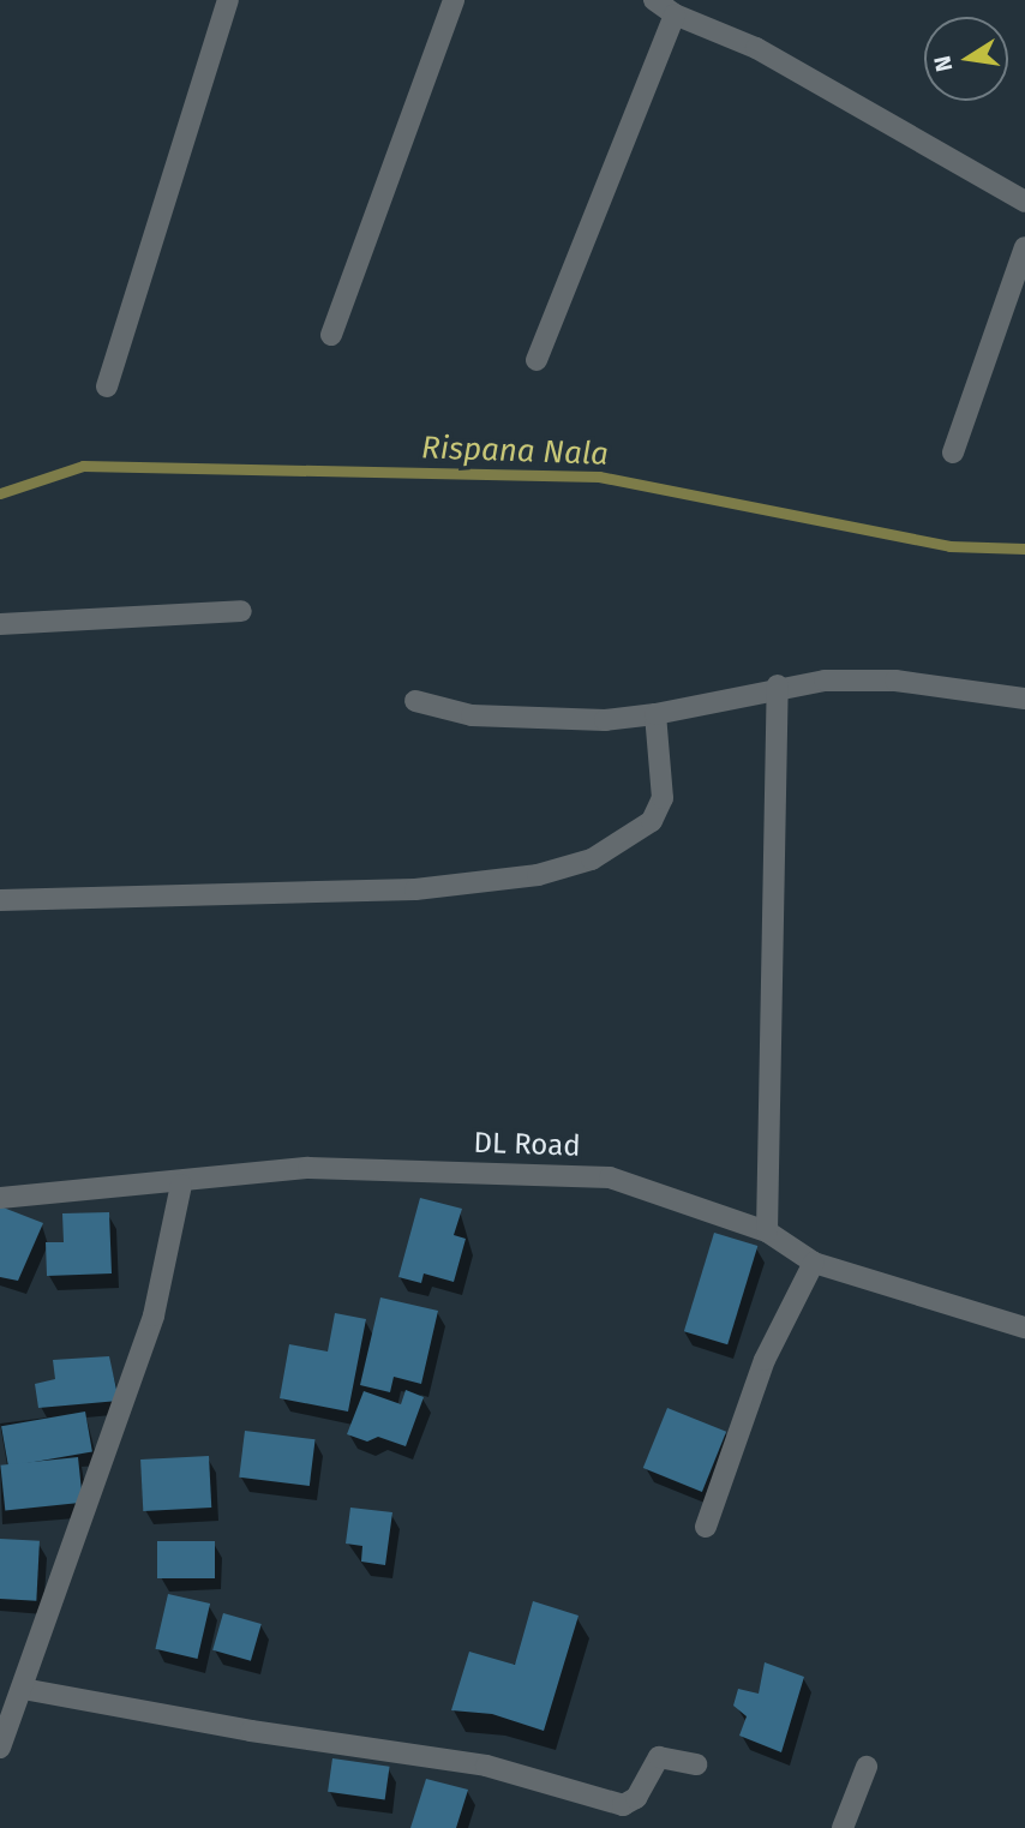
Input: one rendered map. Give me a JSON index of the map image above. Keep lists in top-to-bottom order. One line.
{"streets":{"street":["DL Road"]},"water":["Rispana Nala"],"north":"left"}
